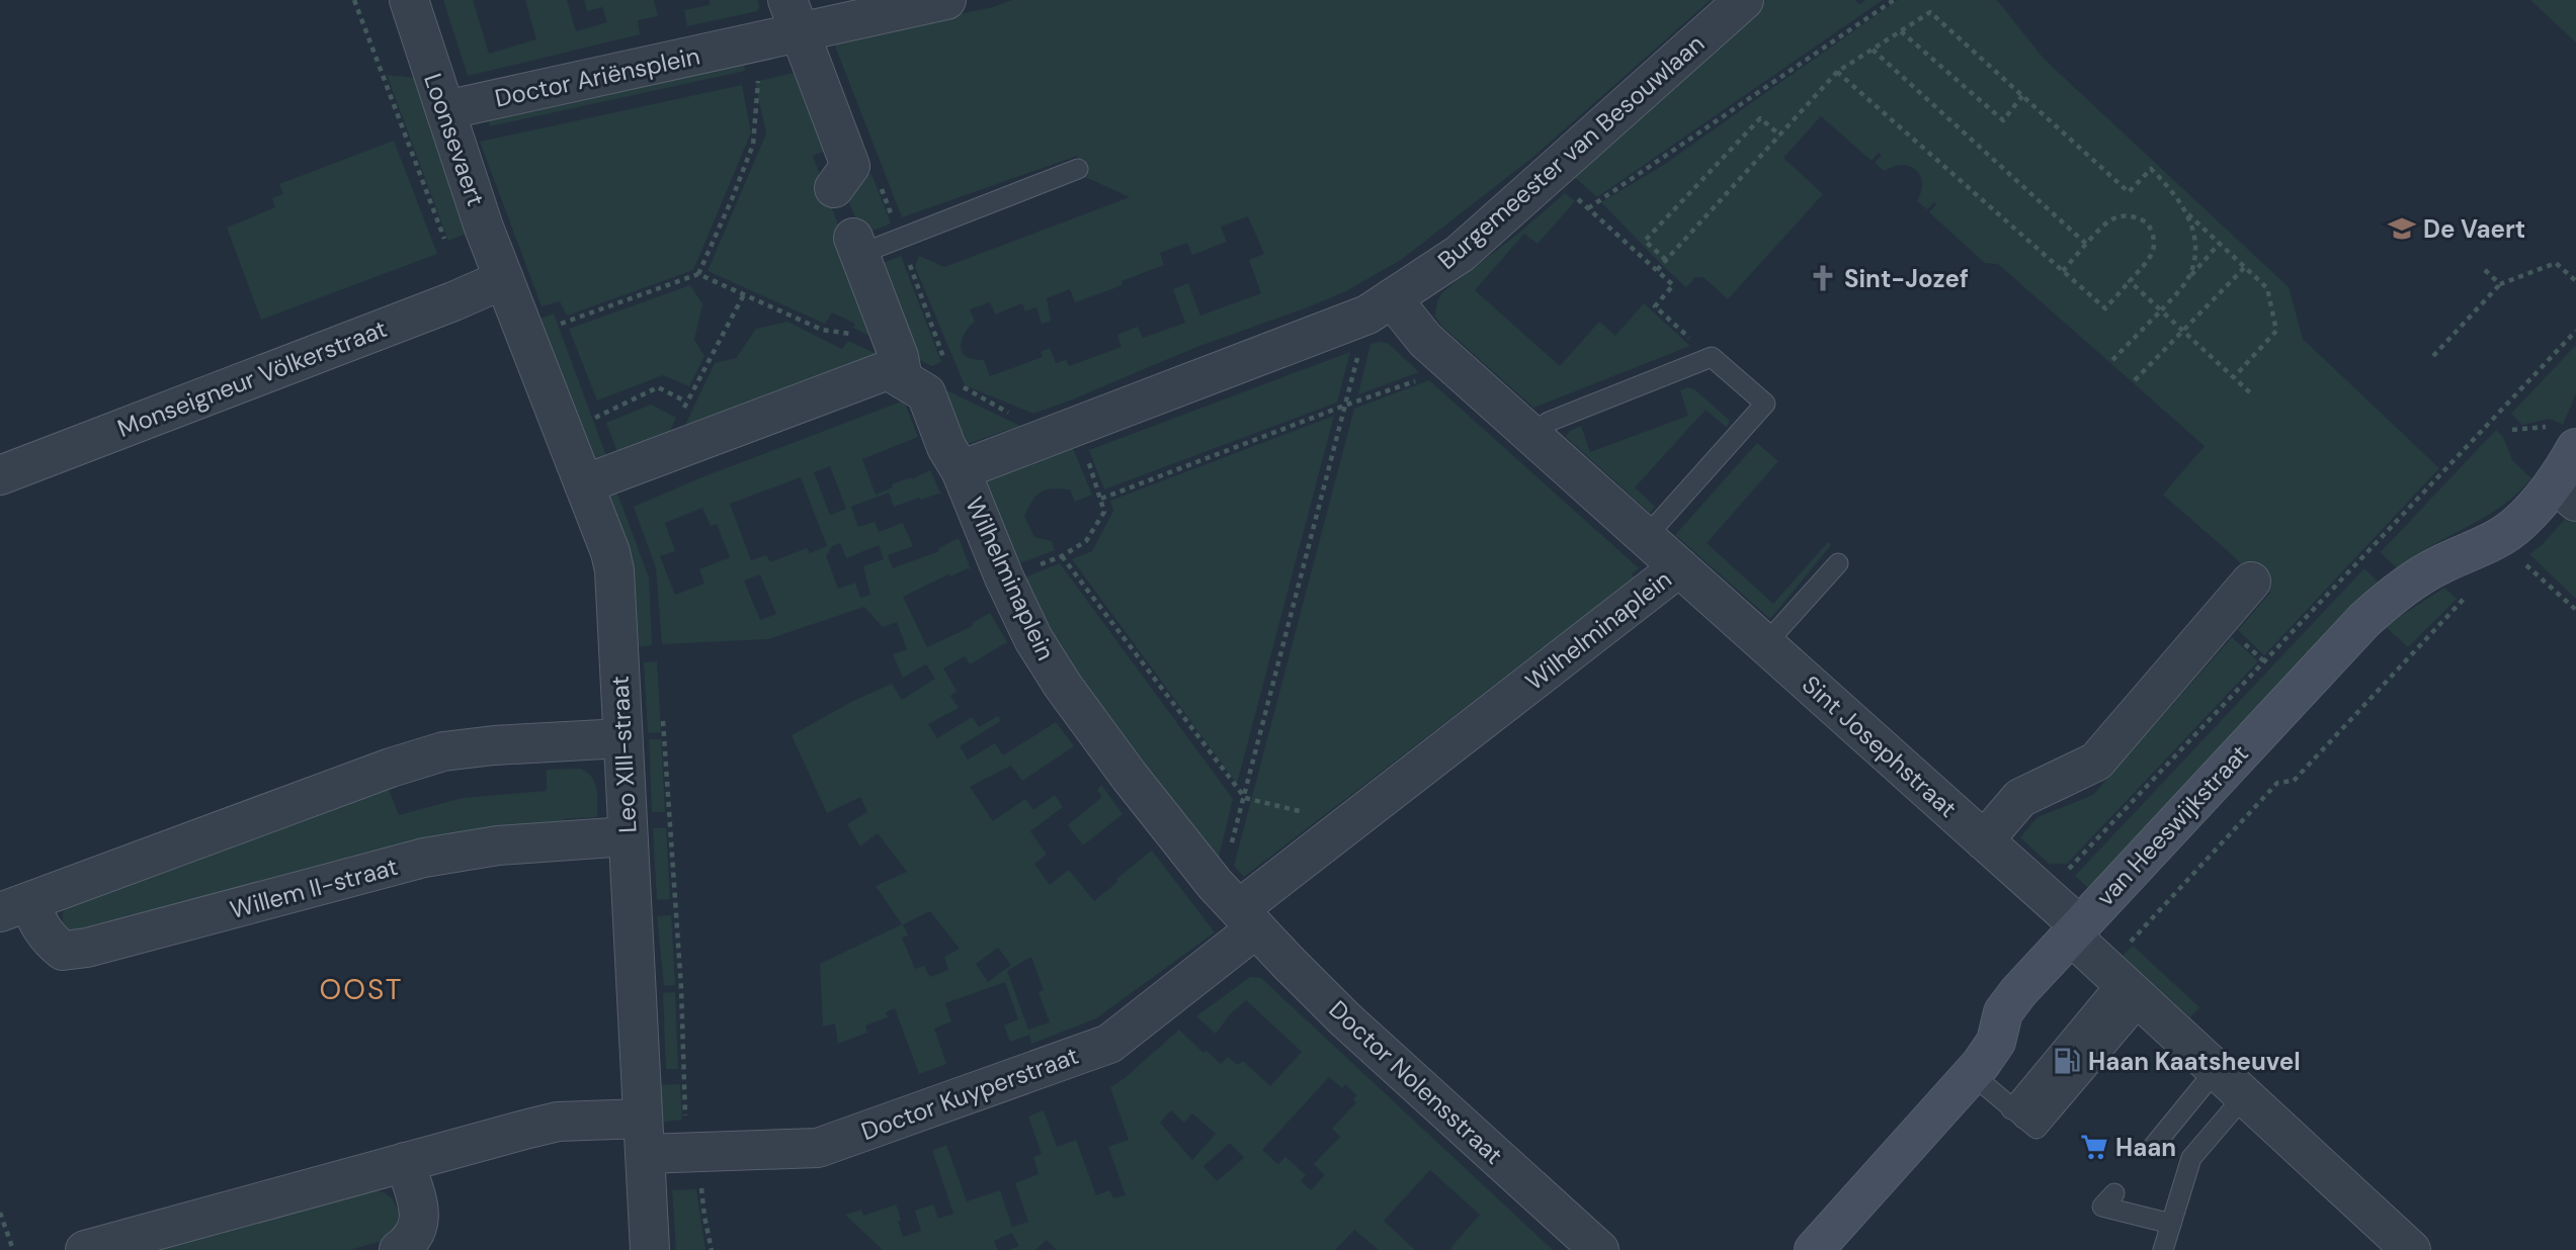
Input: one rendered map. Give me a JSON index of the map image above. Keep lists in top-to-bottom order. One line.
{"streets":{"street":["Doctor Ariënsplein","Loonsevaert","Burgemeester van Besouwlaan","Monseigneur Völkerstraat","Wilhelminaplein","Sint Josephstraat","Leo XIII-straat","van Heeswijkstraat","Willem II-straat","Doctor Nolensstraat","Doctor Kuyperstraat"]},"crossings":[["Doctor Ariënsplein","Loonsevaert"],["Loonsevaert","Monseigneur Völkerstraat"],["Loonsevaert","Leo XIII-straat"],["Burgemeester van Besouwlaan","Wilhelminaplein"],["Monseigneur Völkerstraat","Leo XIII-straat"],["Wilhelminaplein","Sint Josephstraat"],["Wilhelminaplein","Doctor Nolensstraat"],["Wilhelminaplein","Doctor Kuyperstraat"],["Sint Josephstraat","van Heeswijkstraat"],["Leo XIII-straat","Willem II-straat"],["Leo XIII-straat","Doctor Kuyperstraat"],["Doctor Nolensstraat","Doctor Kuyperstraat"]],"districts":["OOST"],"places":{"school or university":["De Vaert"],"church":["Sint-Jozef"],"fuel station":["Haan Kaatsheuvel"],"supermarket":["Haan"]}}
